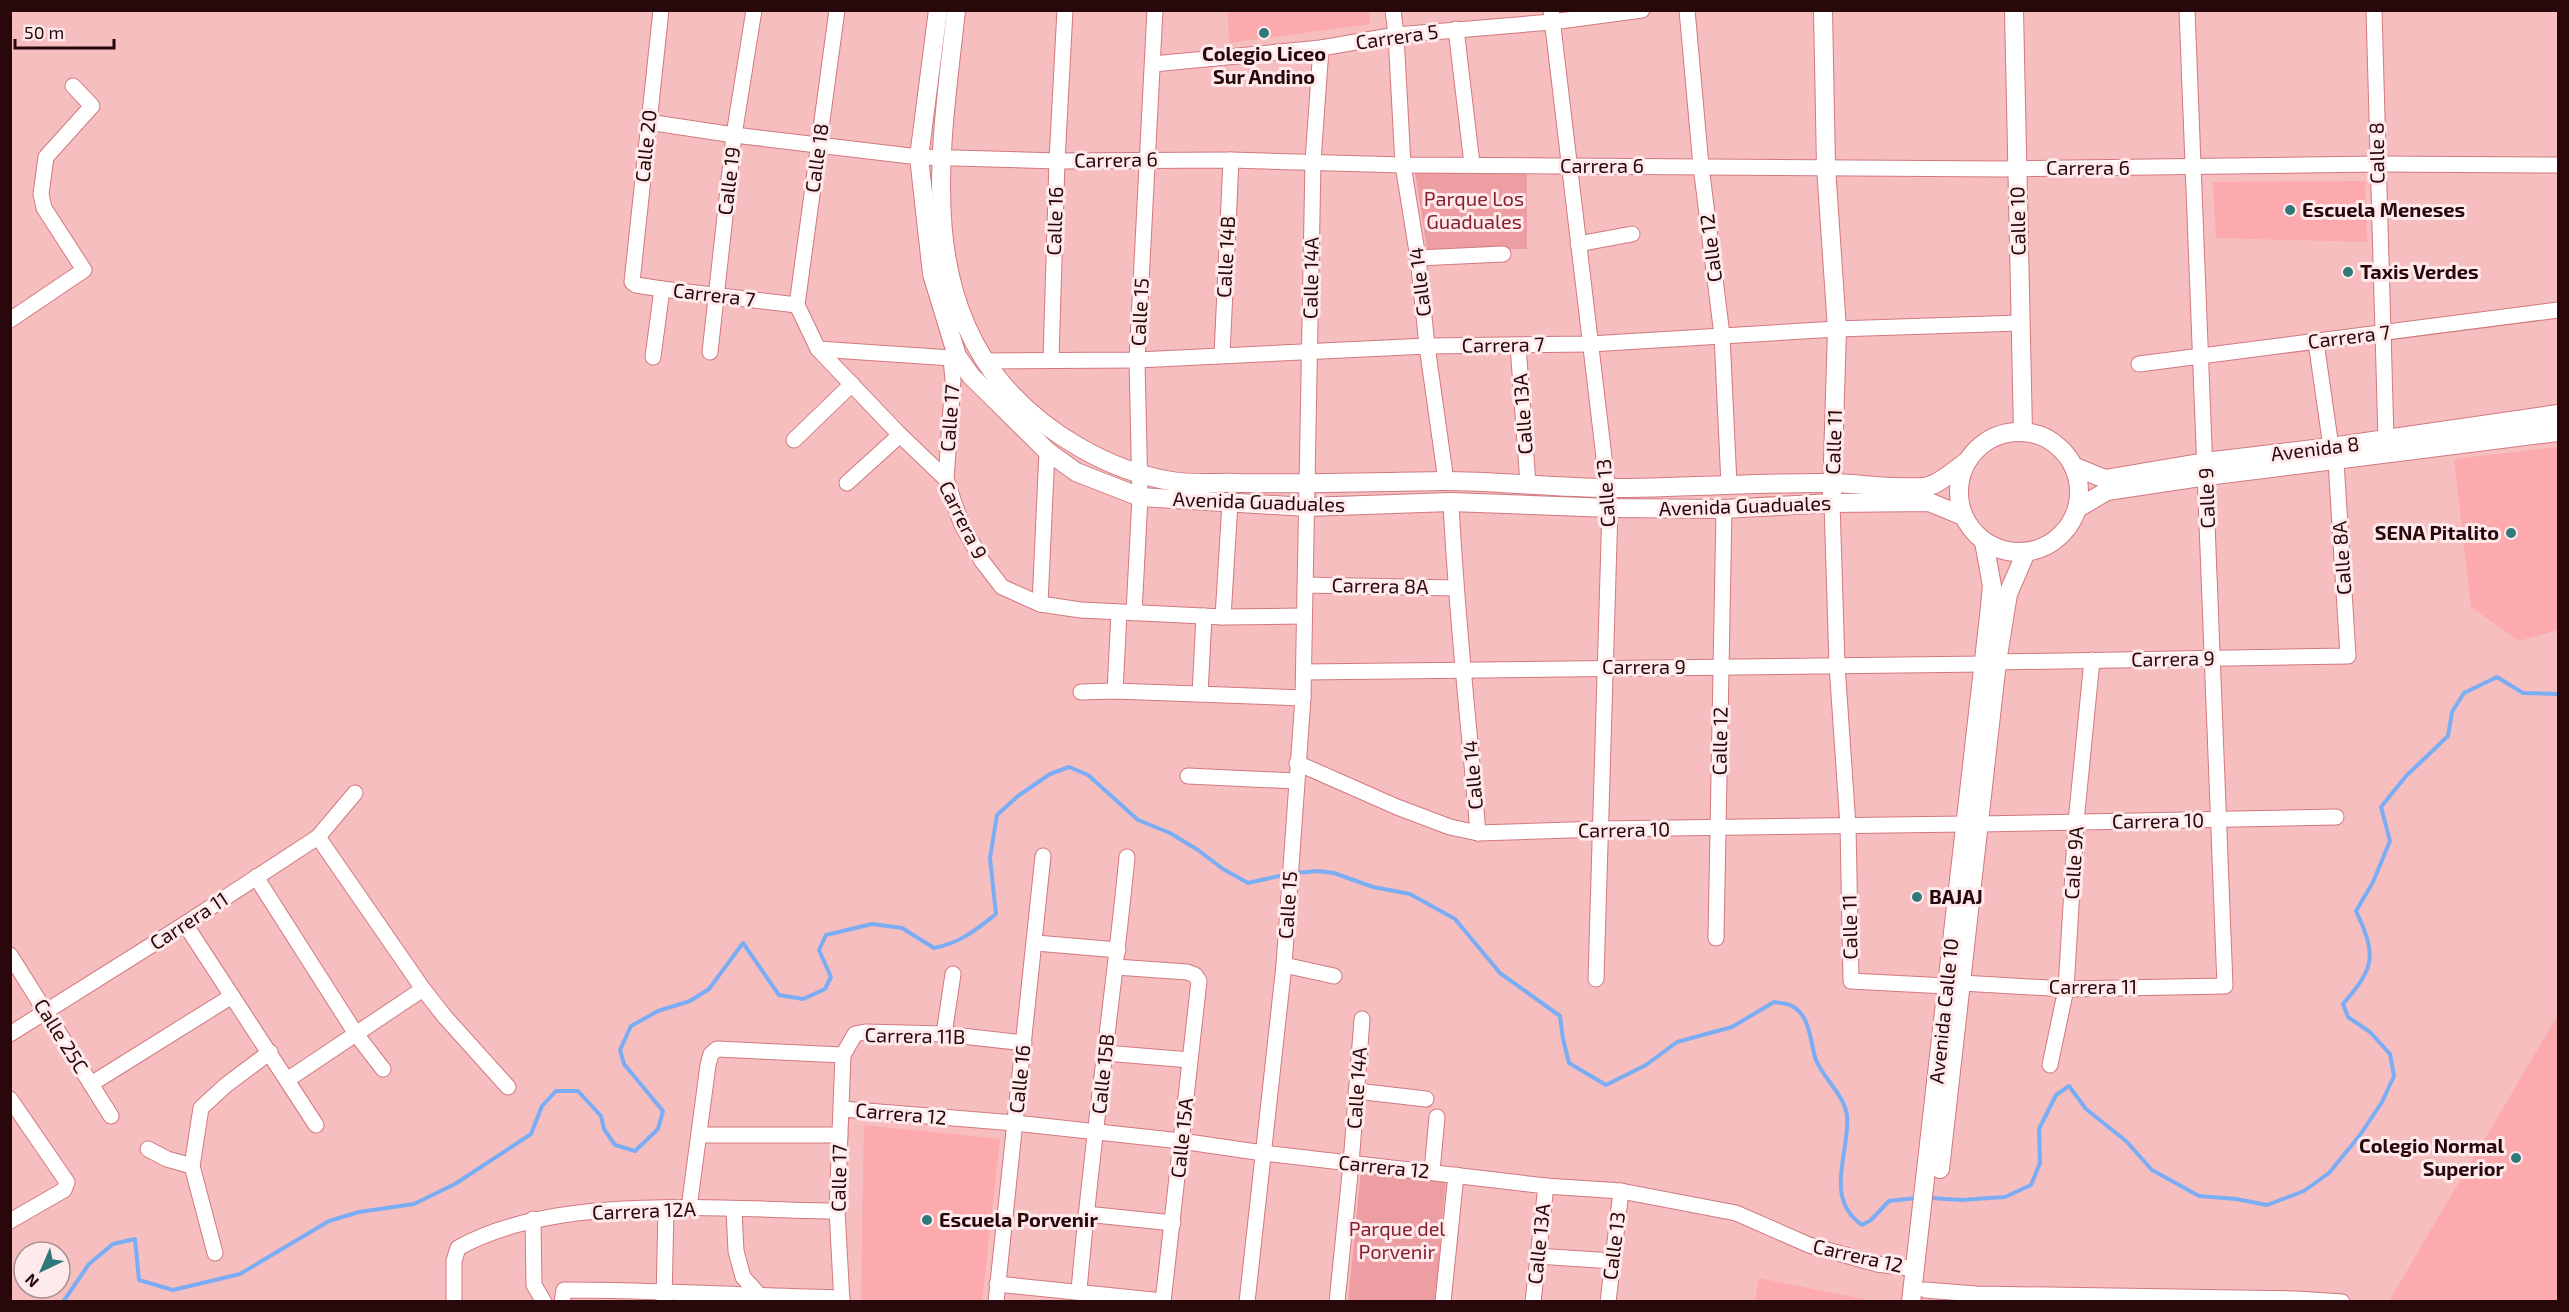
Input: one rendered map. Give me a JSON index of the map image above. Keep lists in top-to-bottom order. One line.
{"streets":{"main road":["Calle 10","Calle 11","Avenida 8","Avenida Guaduales","Avenida Calle 10"],"street":["Carrera 5","Calle 20","Calle 8","Calle 18","Carrera 6","Calle 19","Calle 16","Calle 12","Calle 14B","Calle 14A","Calle 14","Carrera 7","Calle 15","Calle 13A","Calle 17","Calle 13","Calle 9","Carrera 9","Calle 8A","Carrera 8A","Carrera 10","Calle 9A","Carrera 11","Calle 25C","Carrera 11B","Calle 15B","Carrera 12","Calle 15A","Carrera 12A"]},"crossings":[["Carrera 5","Calle 14A"],["Carrera 5","Calle 14"],["Carrera 5","Calle 15"],["Carrera 5","Calle 13"],["Calle 20","Carrera 6"],["Calle 20","Carrera 7"],["Calle 8","Carrera 6"],["Calle 8","Carrera 7"],["Calle 8","Avenida 8"],["Calle 18","Carrera 6"],["Calle 18","Carrera 7"],["Calle 18","Carrera 9"],["Carrera 6","Calle 19"],["Carrera 6","Calle 16"],["Carrera 6","Calle 10"],["Carrera 6","Calle 12"],["Carrera 6","Calle 14B"],["Carrera 6","Calle 14A"],["Carrera 6","Calle 14"],["Carrera 6","Calle 15"],["Carrera 6","Calle 11"],["Carrera 6","Calle 13"],["Carrera 6","Calle 9"],["Carrera 6","Avenida Guaduales"],["Calle 19","Carrera 7"],["Calle 16","Carrera 7"],["Calle 16","Carrera 11B"],["Calle 16","Carrera 12"],["Calle 10","Carrera 7"],["Calle 10","Avenida 8"],["Calle 10","Avenida Guaduales"],["Calle 10","Avenida Calle 10"],["Calle 12","Carrera 7"],["Calle 12","Avenida Guaduales"],["Calle 12","Carrera 9"],["Calle 12","Carrera 10"],["Calle 14B","Carrera 7"],["Calle 14A","Carrera 7"],["Calle 14A","Calle 15"],["Calle 14A","Avenida Guaduales"],["Calle 14A","Carrera 12"],["Calle 14","Carrera 7"],["Calle 14","Avenida Guaduales"],["Calle 14","Carrera 9"],["Calle 14","Carrera 8A"],["Calle 14","Carrera 10"],["Carrera 7","Calle 15"],["Carrera 7","Calle 13A"],["Carrera 7","Calle 11"],["Carrera 7","Calle 13"],["Carrera 7","Calle 9"],["Carrera 7","Avenida Guaduales"],["Carrera 7","Carrera 9"],["Carrera 7","Calle 8A"],["Calle 15","Avenida Guaduales"],["Calle 15","Carrera 9"],["Calle 15","Carrera 8A"],["Calle 15","Carrera 10"],["Calle 15","Carrera 12"],["Calle 13A","Avenida Guaduales"],["Calle 13A","Carrera 12"],["Calle 17","Avenida Guaduales"],["Calle 17","Carrera 9"],["Calle 17","Carrera 11B"],["Calle 17","Carrera 12"],["Calle 17","Carrera 12A"],["Calle 11","Avenida Guaduales"],["Calle 11","Carrera 9"],["Calle 11","Carrera 10"],["Calle 11","Carrera 11"],["Avenida 8","Calle 9"],["Avenida 8","Avenida Guaduales"],["Avenida 8","Calle 8A"],["Avenida 8","Avenida Calle 10"],["Calle 13","Avenida Guaduales"],["Calle 13","Carrera 9"],["Calle 13","Carrera 10"],["Calle 13","Carrera 12"],["Calle 9","Carrera 9"],["Calle 9","Carrera 10"],["Calle 9","Carrera 11"],["Avenida Guaduales","Avenida Calle 10"],["Carrera 9","Calle 8A"],["Carrera 9","Calle 9A"],["Carrera 9","Avenida Calle 10"],["Carrera 10","Calle 9A"],["Carrera 10","Avenida Calle 10"],["Calle 9A","Carrera 11"],["Carrera 11","Avenida Calle 10"],["Carrera 11","Calle 25C"],["Avenida Calle 10","Carrera 12"],["Carrera 11B","Carrera 12"],["Calle 15B","Carrera 12"],["Calle 15B","Calle 15A"],["Carrera 12","Calle 15A"]],"parks":["Parque Los Guaduales","Parque del Porvenir"],"places":["Colegio Liceo Sur Andino","Escuela Meneses","Taxis Verdes","SENA Pitalito","BAJAJ","Colegio Normal Superior","Escuela Porvenir"],"scale_bar":"50 m","north":"bottom left"}
